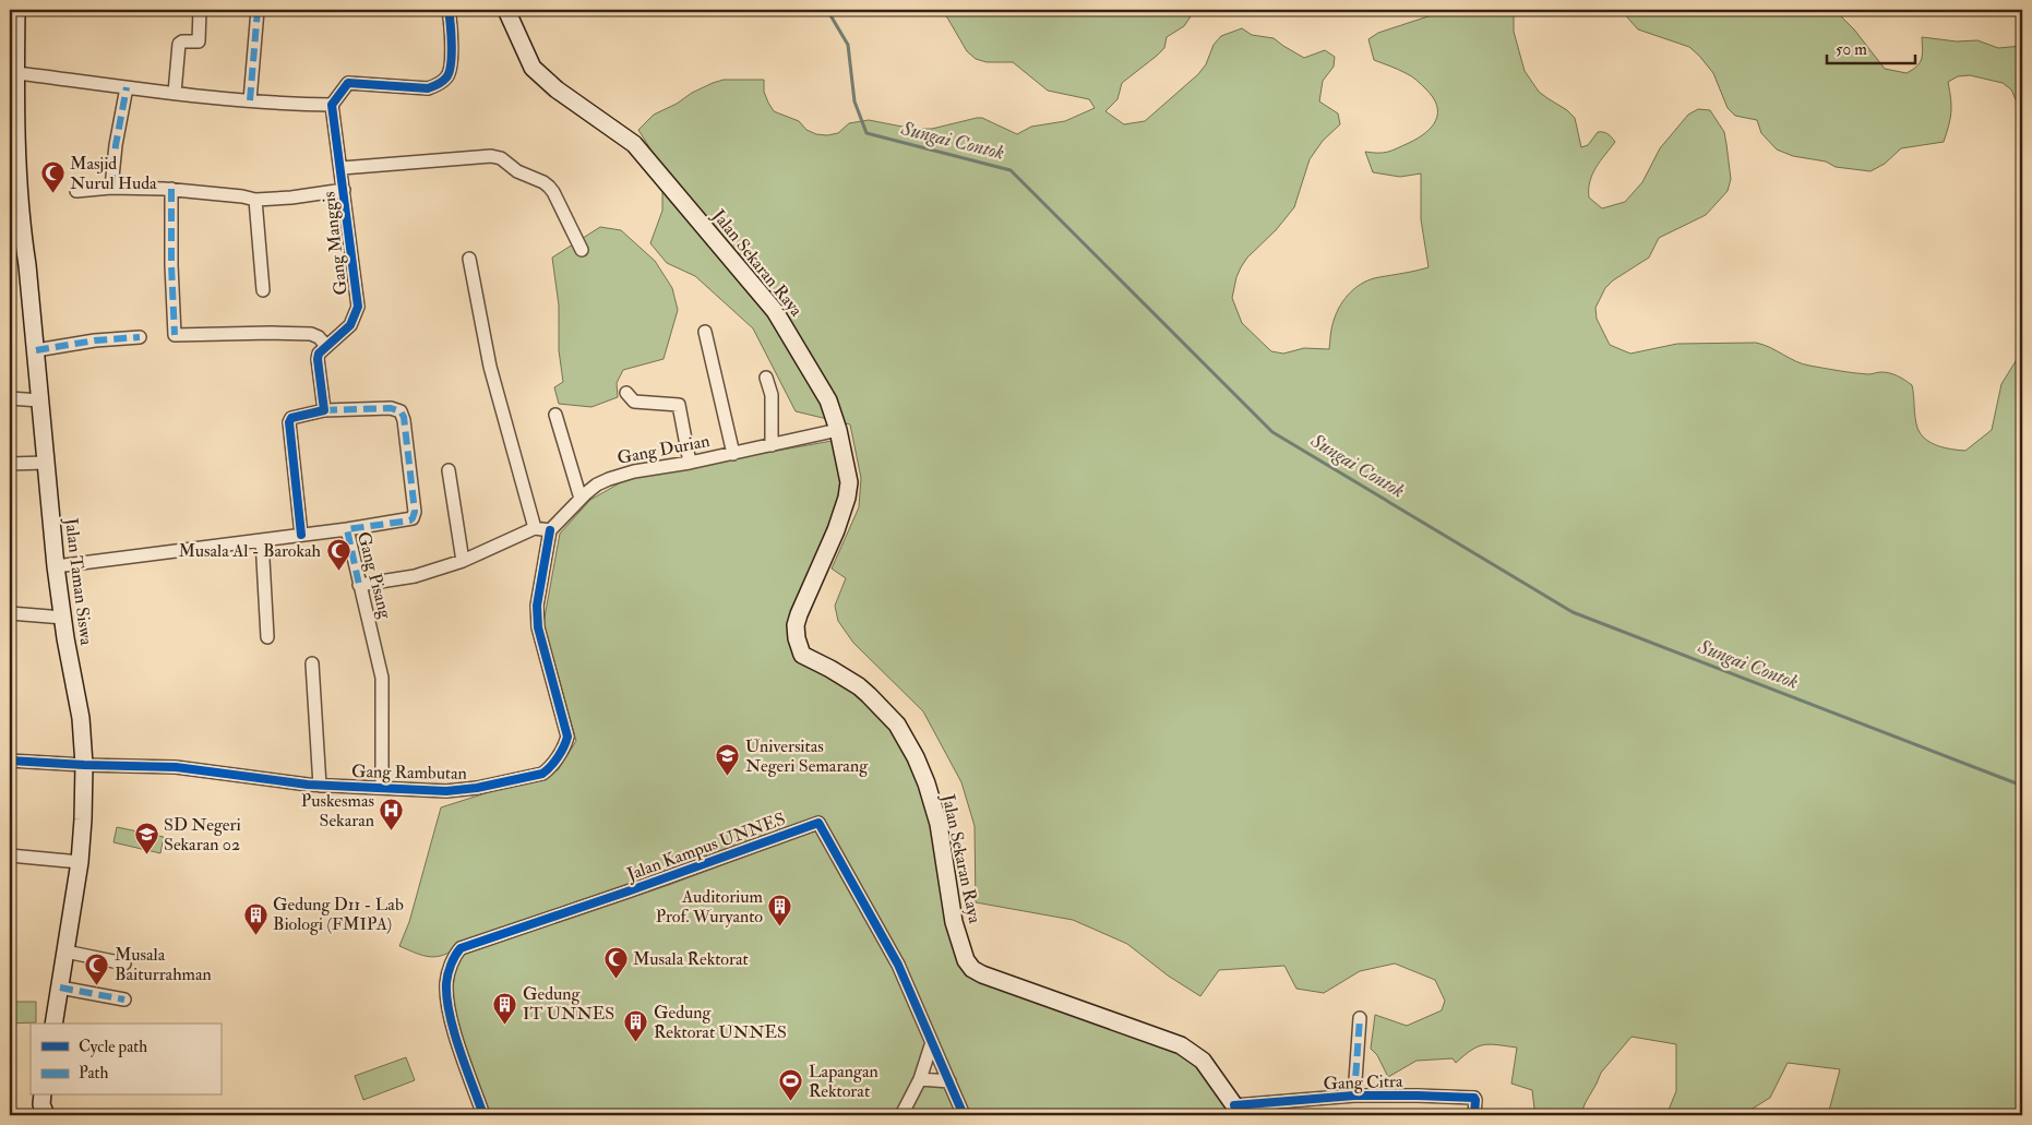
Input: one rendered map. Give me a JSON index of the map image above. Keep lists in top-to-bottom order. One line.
{"streets":{"main road":["Jalan Sekaran Raya","Jalan Taman Siswa"],"street":["Gang Manggis","Gang Durian","Gang Pisang","Gang Rambutan","Jalan Kampus UNNES","Gang Citra"]},"crossings":[["Jalan Sekaran Raya","Gang Durian"],["Jalan Sekaran Raya","Gang Citra"],["Gang Durian","Gang Rambutan"],["Gang Pisang","Jalan Taman Siswa"],["Gang Pisang","Gang Rambutan"],["Jalan Taman Siswa","Gang Rambutan"]],"water":["Sungai Contok"],"places":{"mosque":["Masjid Nurul Huda","Musala Al - Barokah","Musala Rektorat","Musala Baiturrahman"],"school or university":["Universitas Negeri Semarang","SD Negeri Sekaran 02"],"hospital":["Puskesmas Sekaran"],"building":["Auditorium Prof. Wuryanto","Gedung D11 - Lab Biologi (FMIPA)","Gedung IT UNNES","Gedung Rektorat UNNES"],"sports":["Lapangan Rektorat"]},"legend":["Cycle path","Path"],"scale_bar":"50 m"}
